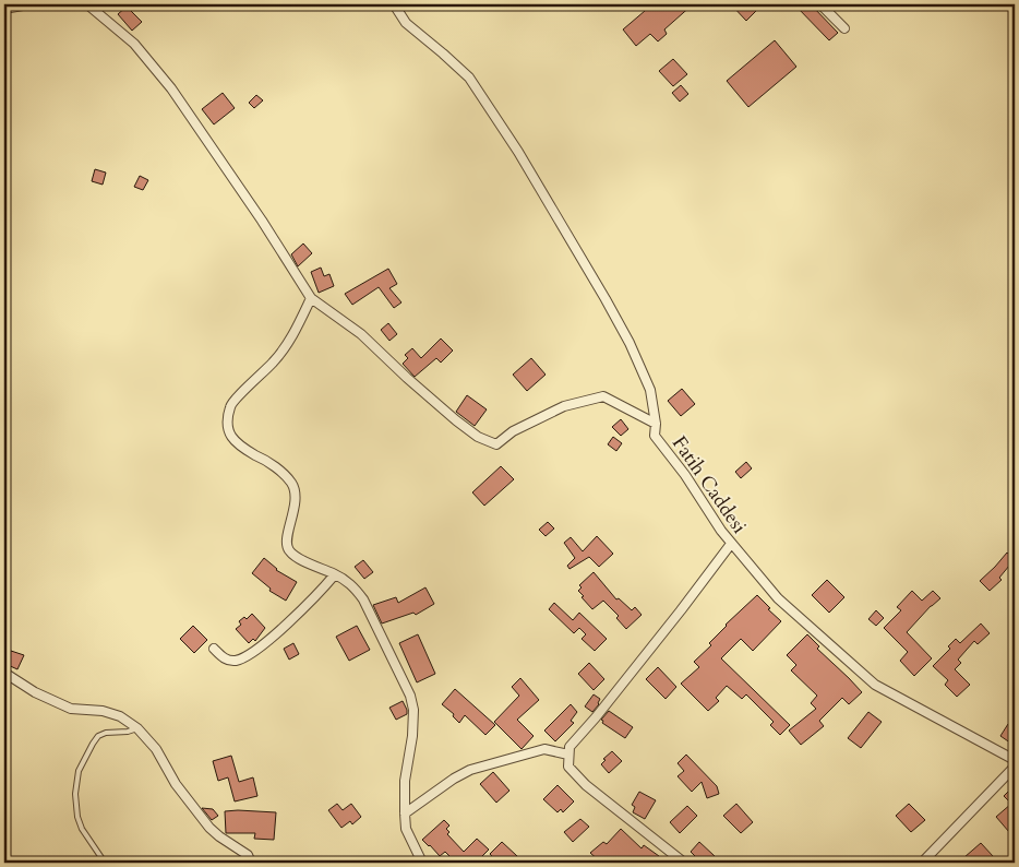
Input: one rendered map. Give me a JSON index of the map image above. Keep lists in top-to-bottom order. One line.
{"streets":{"street":["Fatih Caddesi"]}}
